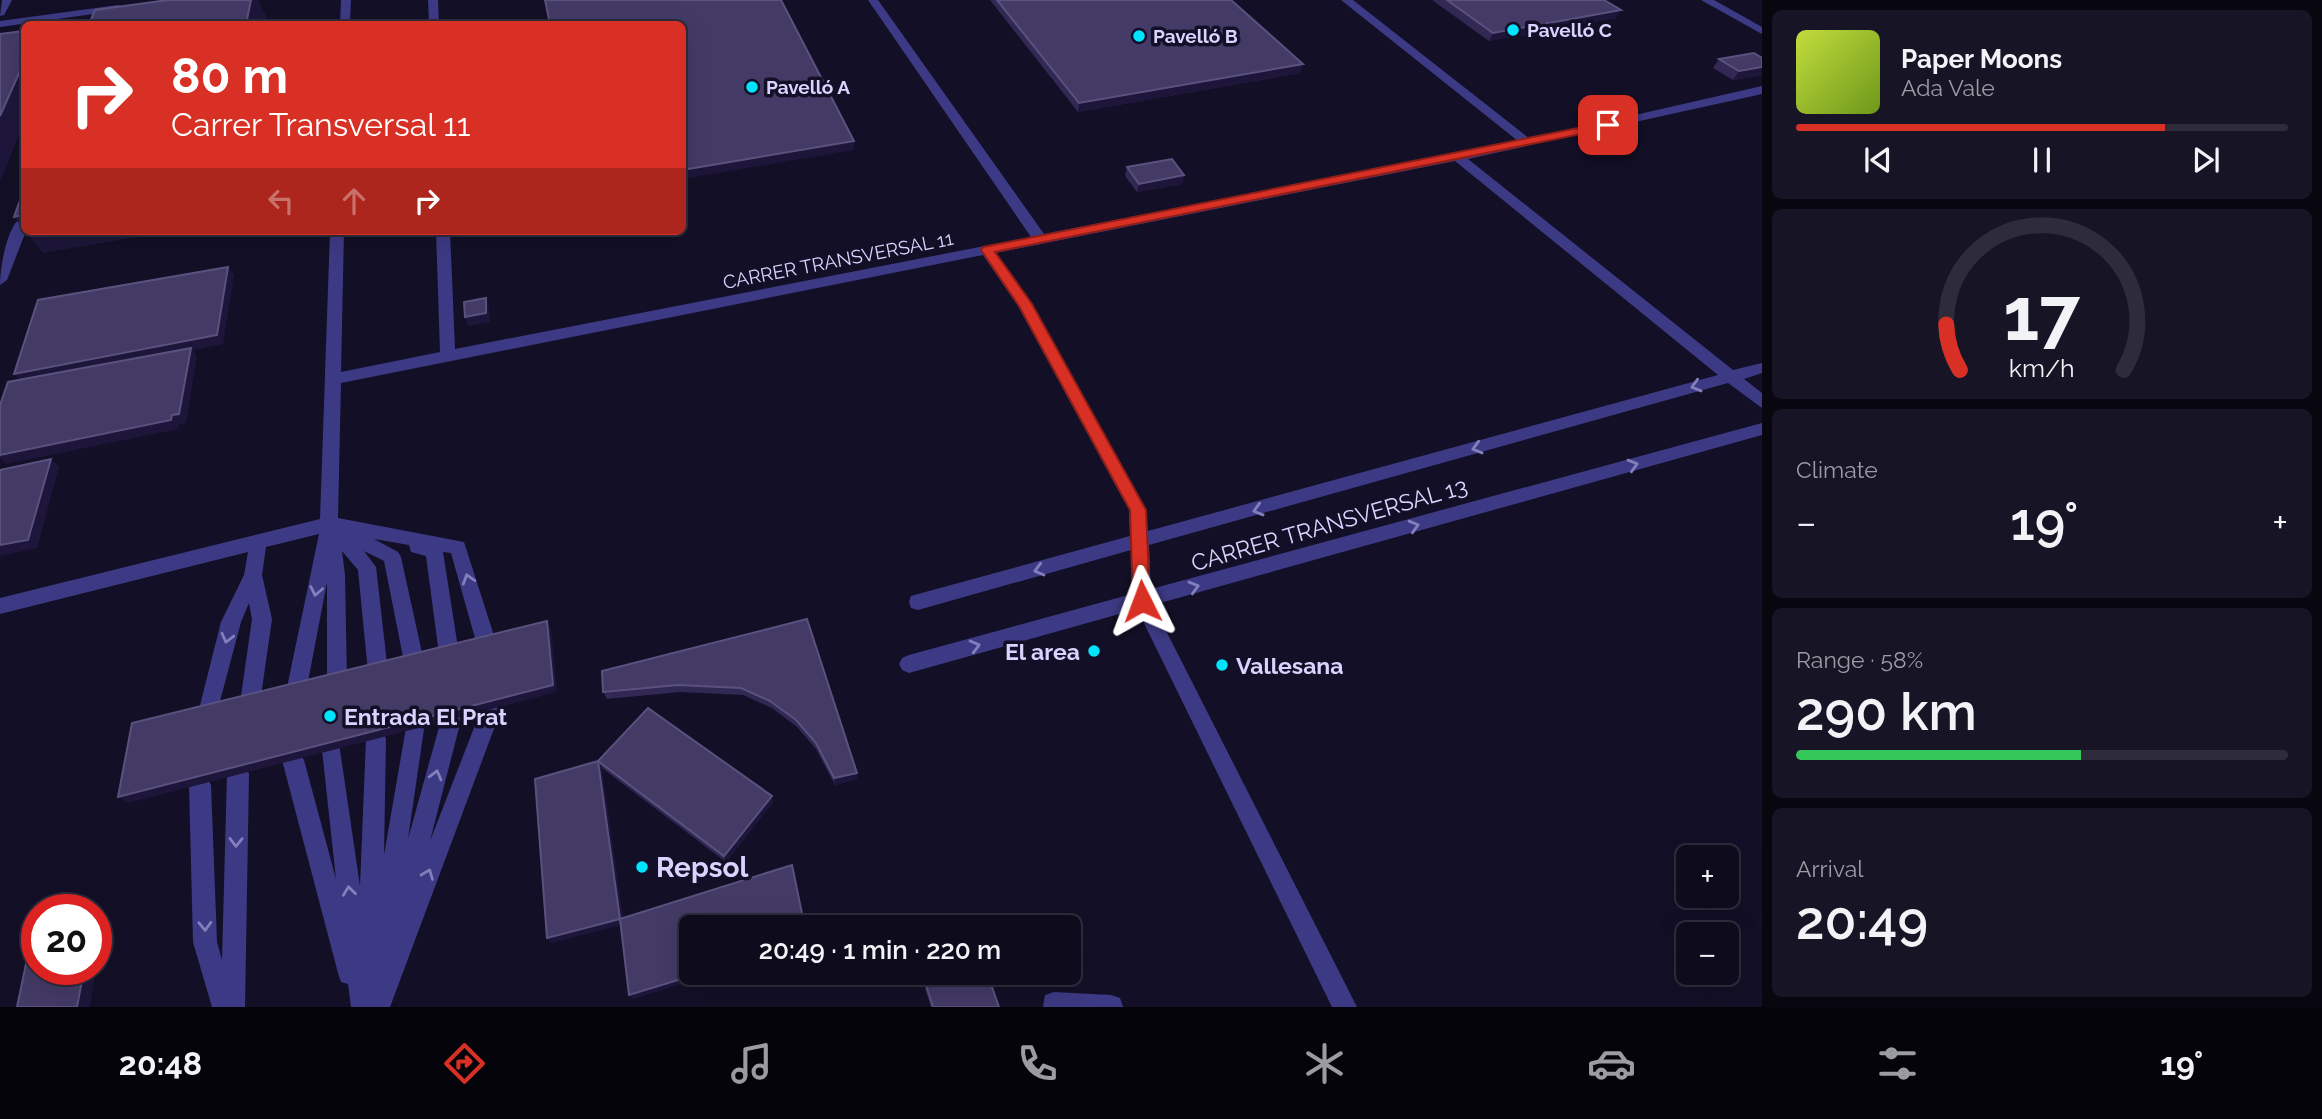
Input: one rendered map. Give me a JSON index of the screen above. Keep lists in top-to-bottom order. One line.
{"streets":{"lane":["CARRER TRANSVERSAL 11","CARRER TRANSVERSAL 13"]},"places":["Pavelló C","Pavelló B","Pavelló A","El area","Vallesana","Entrada El Prat","Repsol"],"page":{"turn":["80 m","Carrer Transversal 11"],"song":["Paper Moons","Ada Vale"],"tile":["Climate",["Range · 58%","290 km"],["Arrival","20:49"]],"heat":["−","19°","+"],"map_buttons":["+","−"],"limit":"20","trip":"20:49 · 1 min · 220 m","tabs":["20:48","19°"],"gauge":["17","km/h"]}}
